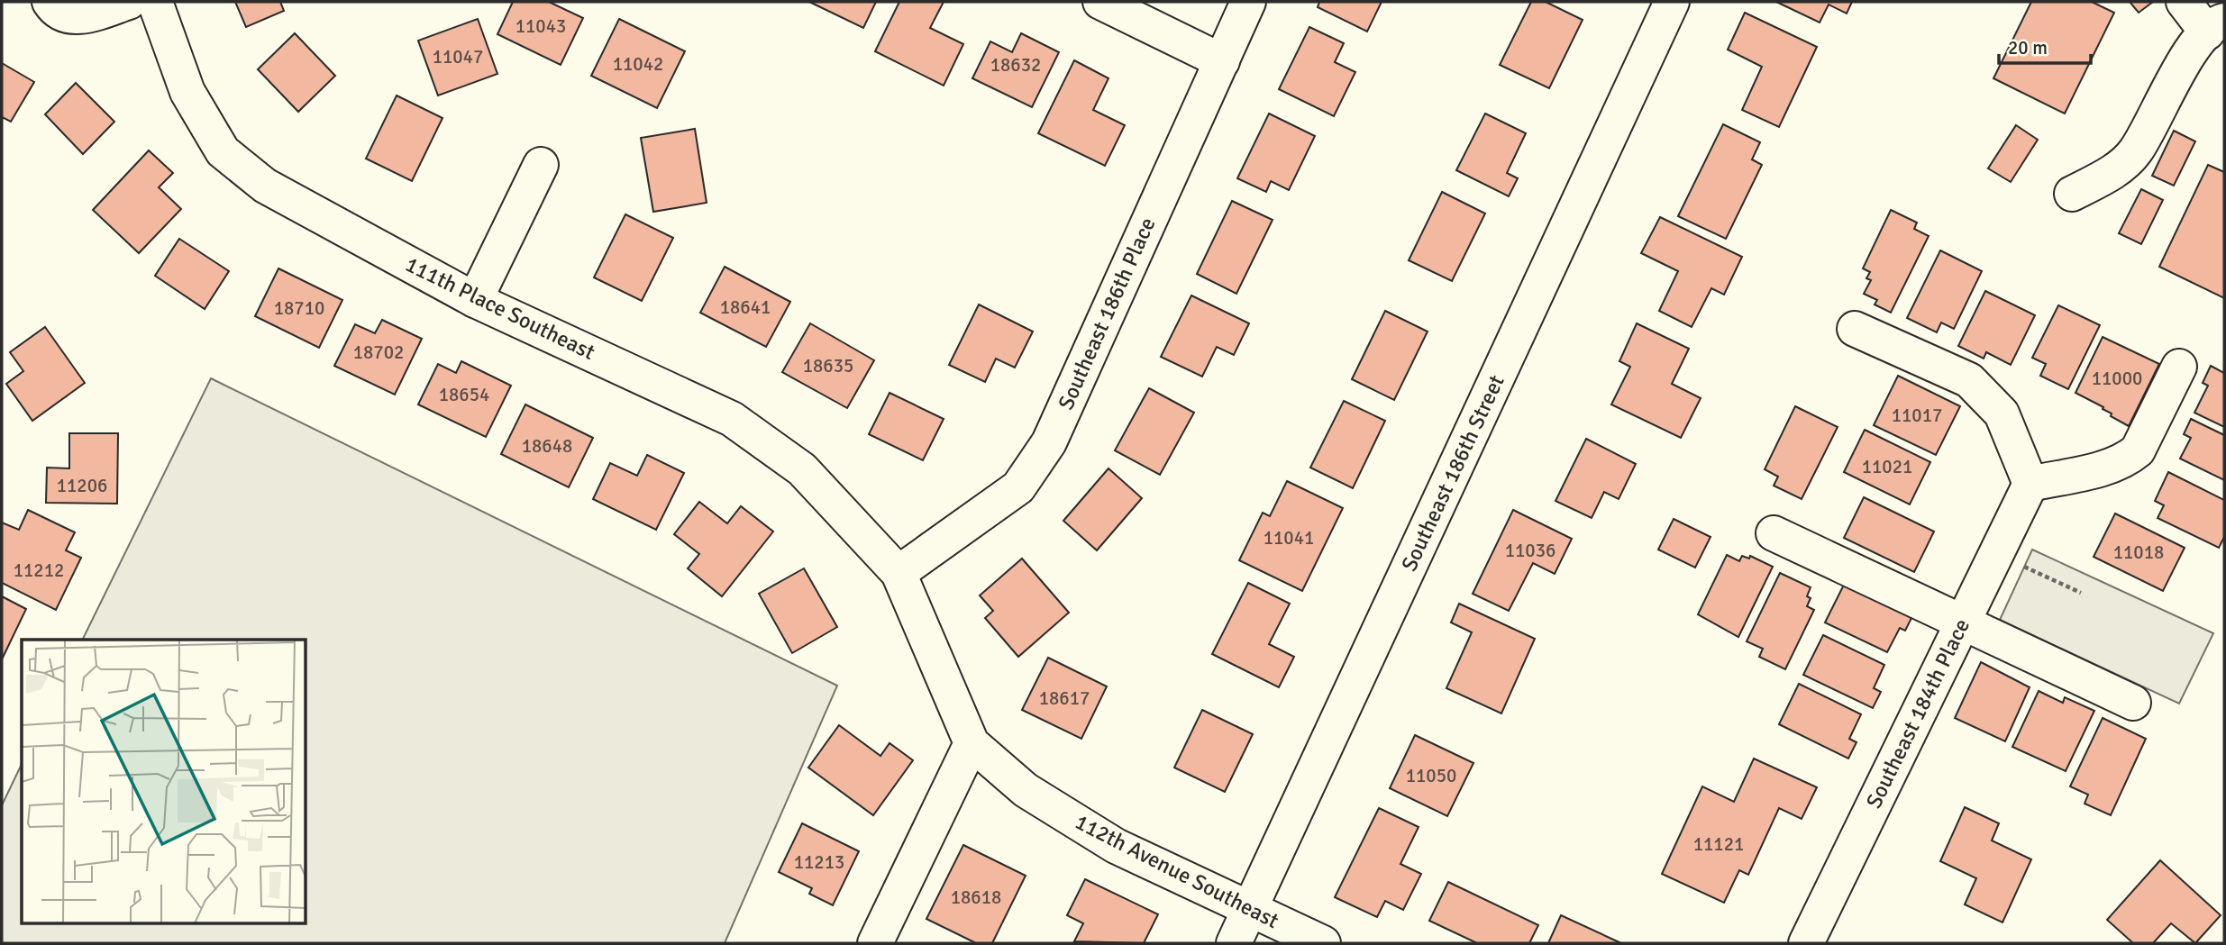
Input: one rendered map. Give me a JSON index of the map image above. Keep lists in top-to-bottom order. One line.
{"streets":{"street":["111th Place Southeast","Southeast 186th Place","Southeast 186th Street","Southeast 184th Place","112th Avenue Southeast"]},"crossings":[["111th Place Southeast","Southeast 186th Place"],["111th Place Southeast","112th Avenue Southeast"],["Southeast 186th Place","112th Avenue Southeast"],["Southeast 186th Street","112th Avenue Southeast"]],"house_numbers":["11043","11047","11042","18632","18641","18710","18702","18635","11000","18654","11017","18648","11021","11206","11041","11036","11018","11212","18617","11050","11121","11213","18618"],"scale_bar":"20 m"}
